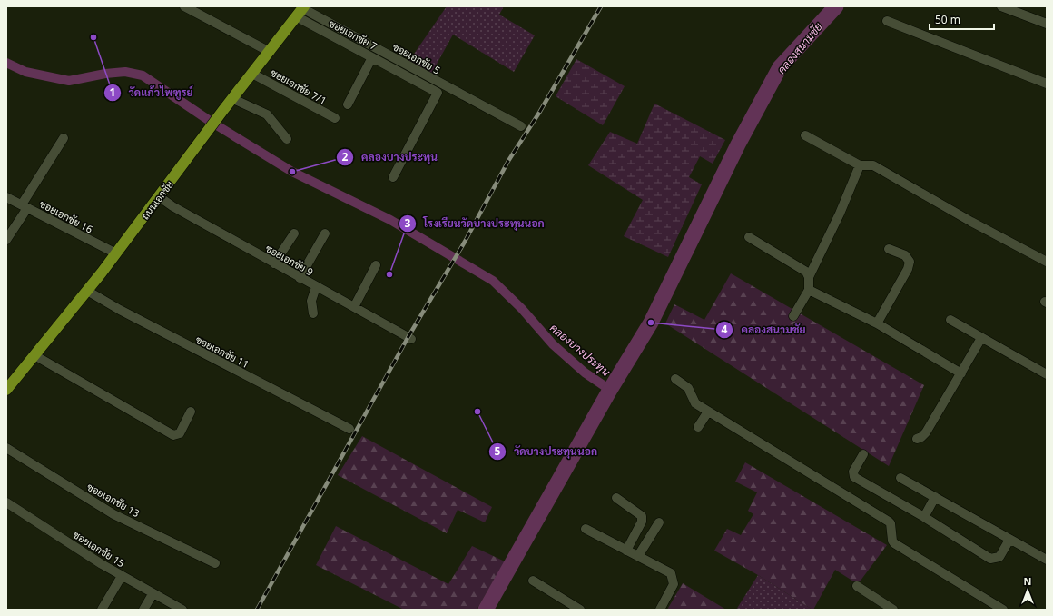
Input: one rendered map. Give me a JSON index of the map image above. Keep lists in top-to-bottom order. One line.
{"streets":{"main road":["ถนนเอกชัย"],"street":["ซอยเอกชัย 7","ซอยเอกชัย 5","ซอยเอกชัย 7/1","ซอยเอกชัย 16","ซอยเอกชัย 9","ซอยเอกชัย 11","ซอยเอกชัย 13","ซอยเอกชัย 15"]},"crossings":[["ซอยเอกชัย 7","ซอยเอกชัย 5"],["ซอยเอกชัย 7","ถนนเอกชัย"],["ซอยเอกชัย 5","ถนนเอกชัย"],["ซอยเอกชัย 7/1","ถนนเอกชัย"],["ถนนเอกชัย","ซอยเอกชัย 16"],["ถนนเอกชัย","ซอยเอกชัย 9"],["ถนนเอกชัย","ซอยเอกชัย 11"]],"water":["คลองสนามชัย","คลองบางประทุน"],"places":["วัดแก้วไพฑูรย์","คลองบางประทุน","โรงเรียนวัดบางประทุนนอก","คลองสนามชัย","วัดบางประทุนนอก"],"scale_bar":"50 m","north":"top"}
